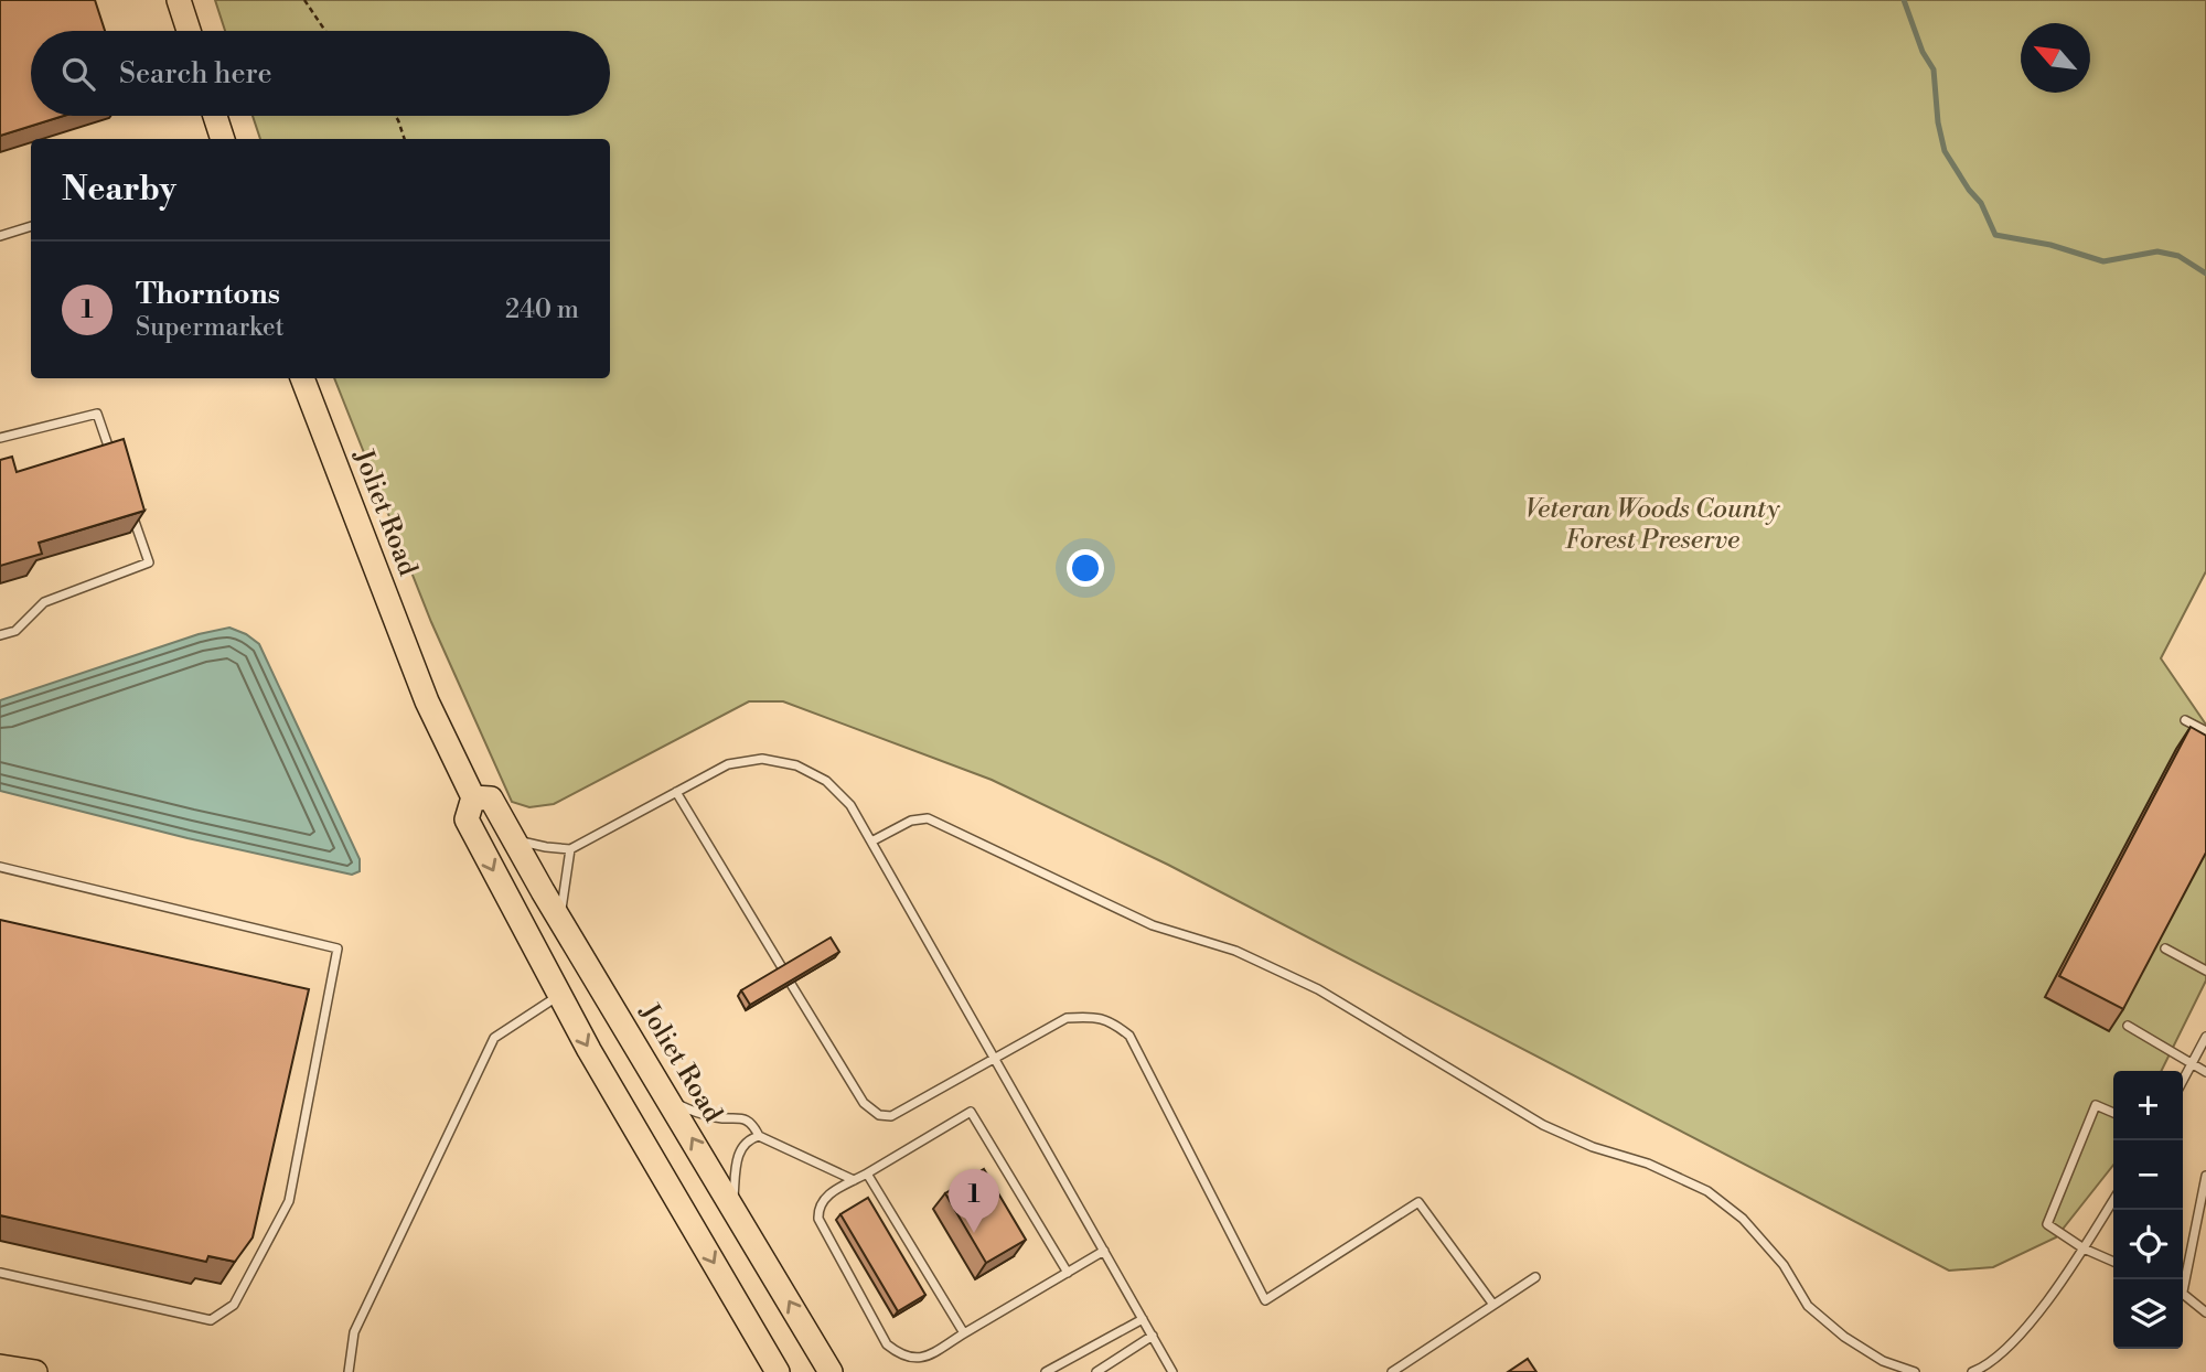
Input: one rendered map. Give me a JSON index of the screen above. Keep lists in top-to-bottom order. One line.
{"streets":{"main road":["Joliet Road"]},"parks":["Veteran Woods County Forest Preserve"],"north":"top left","page":{"search":"Search here","heading":"Nearby","list":[{"mark":"1","name":"Thorntons","note":"Supermarket","value":"240 m"}],"map_buttons":["+","−"],"pins":"1"}}
